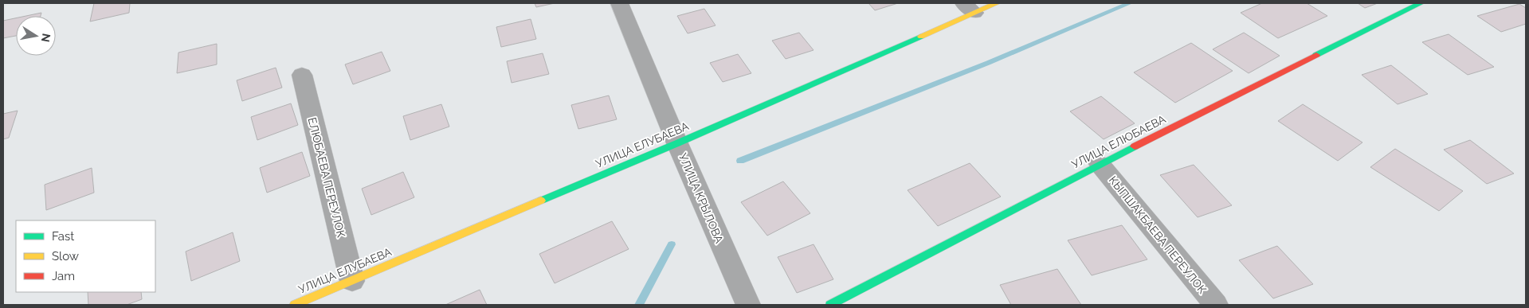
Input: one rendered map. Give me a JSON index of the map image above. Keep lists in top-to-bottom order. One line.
{"streets":{"street":["УЛИЦА ЕЛЮБАЕВА","УЛИЦА ЕЛУБАЕВА","ЕЛЮБАЕВА ПЕРЕУЛОК","УЛИЦА КРЫЛОВА","КЫПШАКБАЕВА ПЕРЕУЛОК"]},"crossings":[["УЛИЦА ЕЛЮБАЕВА","КЫПШАКБАЕВА ПЕРЕУЛОК"],["УЛИЦА ЕЛУБАЕВА","ЕЛЮБАЕВА ПЕРЕУЛОК"],["УЛИЦА ЕЛУБАЕВА","УЛИЦА КРЫЛОВА"]],"legend":["Fast","Slow","Jam"],"north":"right"}
